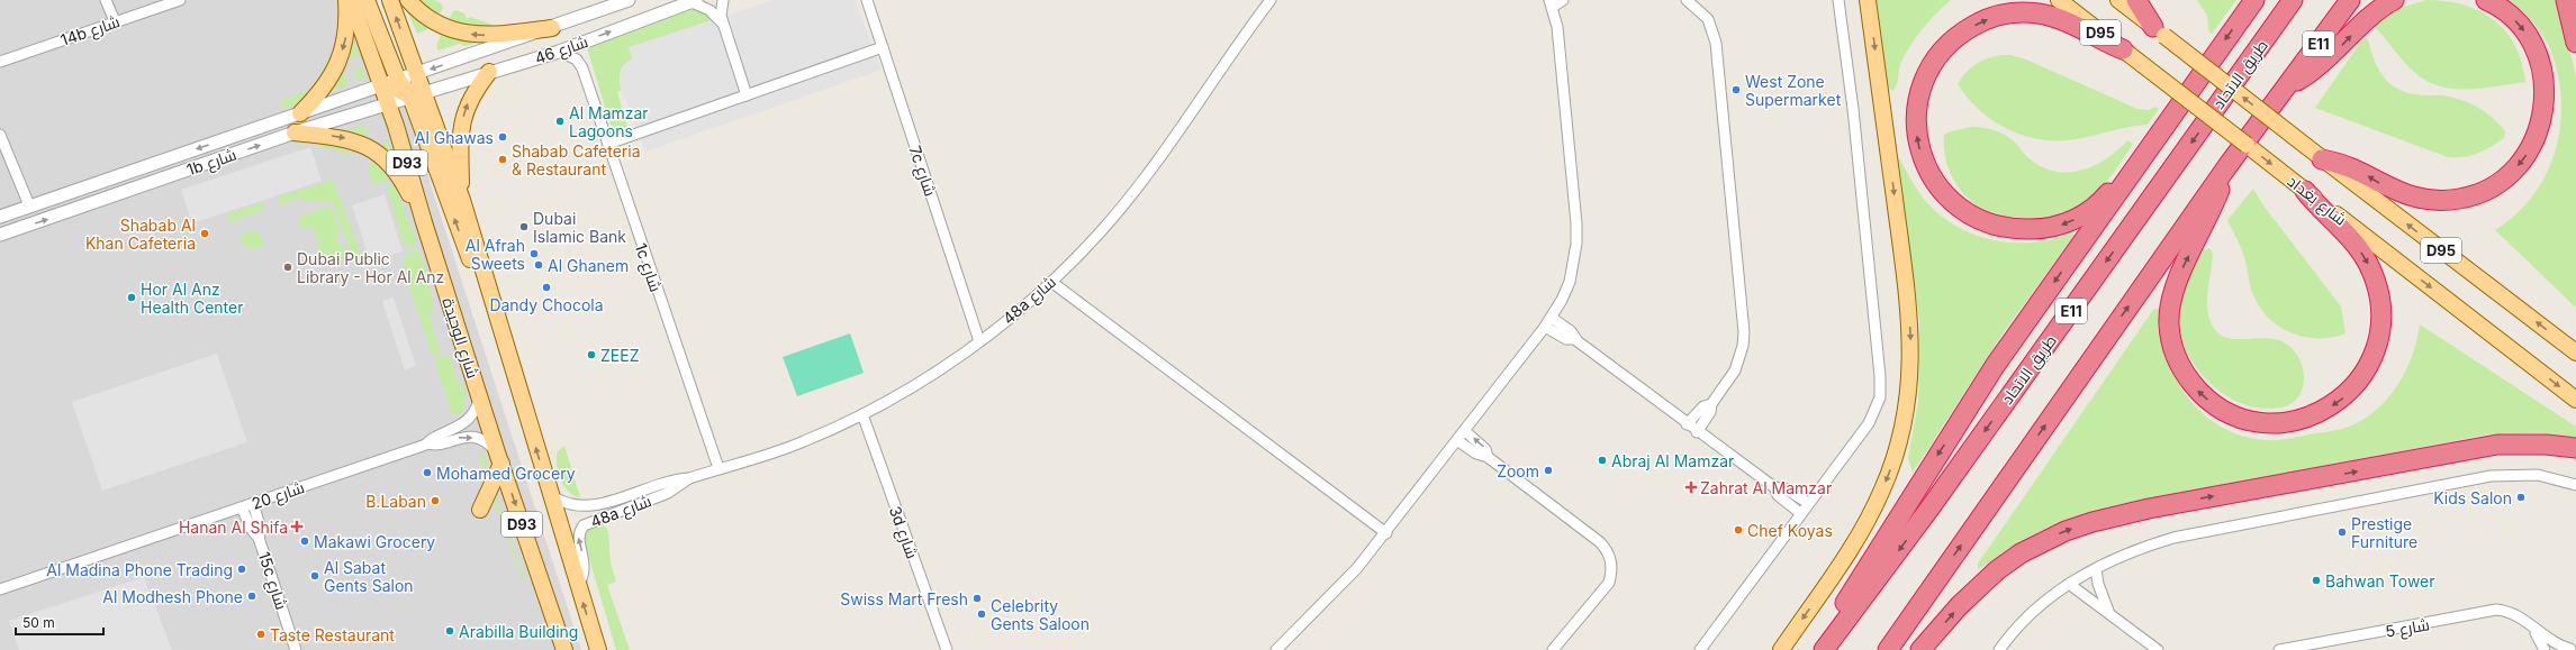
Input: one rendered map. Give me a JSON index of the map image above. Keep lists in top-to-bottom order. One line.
{"streets":{"highway":["E11","طريق الاتحاد"],"main road":["D95","D93","شارع بغداد","شارع الوحيدة"],"street":["14b شارع","شارع 46","1b شارع","7c شارع","1c شارع","48a شارع","شارع 20","3d شارع","15c شارع","شارع 5"]},"crossings":[["شارع 46","1b شارع"],["شارع 46","D93"],["شارع 46","1c شارع"],["1b شارع","D93"],["1b شارع","شارع الوحيدة"],["D93","48a شارع"],["7c شارع","48a شارع"],["1c شارع","48a شارع"],["48a شارع","3d شارع"],["شارع الوحيدة","شارع 20"],["شارع 20","15c شارع"]],"places":{"other":["West Zone Supermarket","Al Mamzar Lagoons","Al Ghawas","Shabab Cafeteria & Restaurant","Dubai Islamic Bank","Shabab Al Khan Cafeteria","Al Afrah Sweets","Al Ghanem","Dubai Public Library - Hor Al Anz","Dandy Chocola","Hor Al Anz Health Center","ZEEZ","Abraj Al Mamzar","Zoom","Mohamed Grocery","Kids Salon","B.Laban","Chef Koyas","Prestige Furniture","Makawi Grocery","Al Madina Phone Trading","Al Sabat Gents Salon","Bahwan Tower","Al Modhesh Phone","Swiss Mart Fresh","Celebrity Gents Saloon","Arabilla Building","Taste Restaurant"],"health":["Zahrat Al Mamzar","Hanan Al Shifa"]},"scale_bar":"50 m"}
